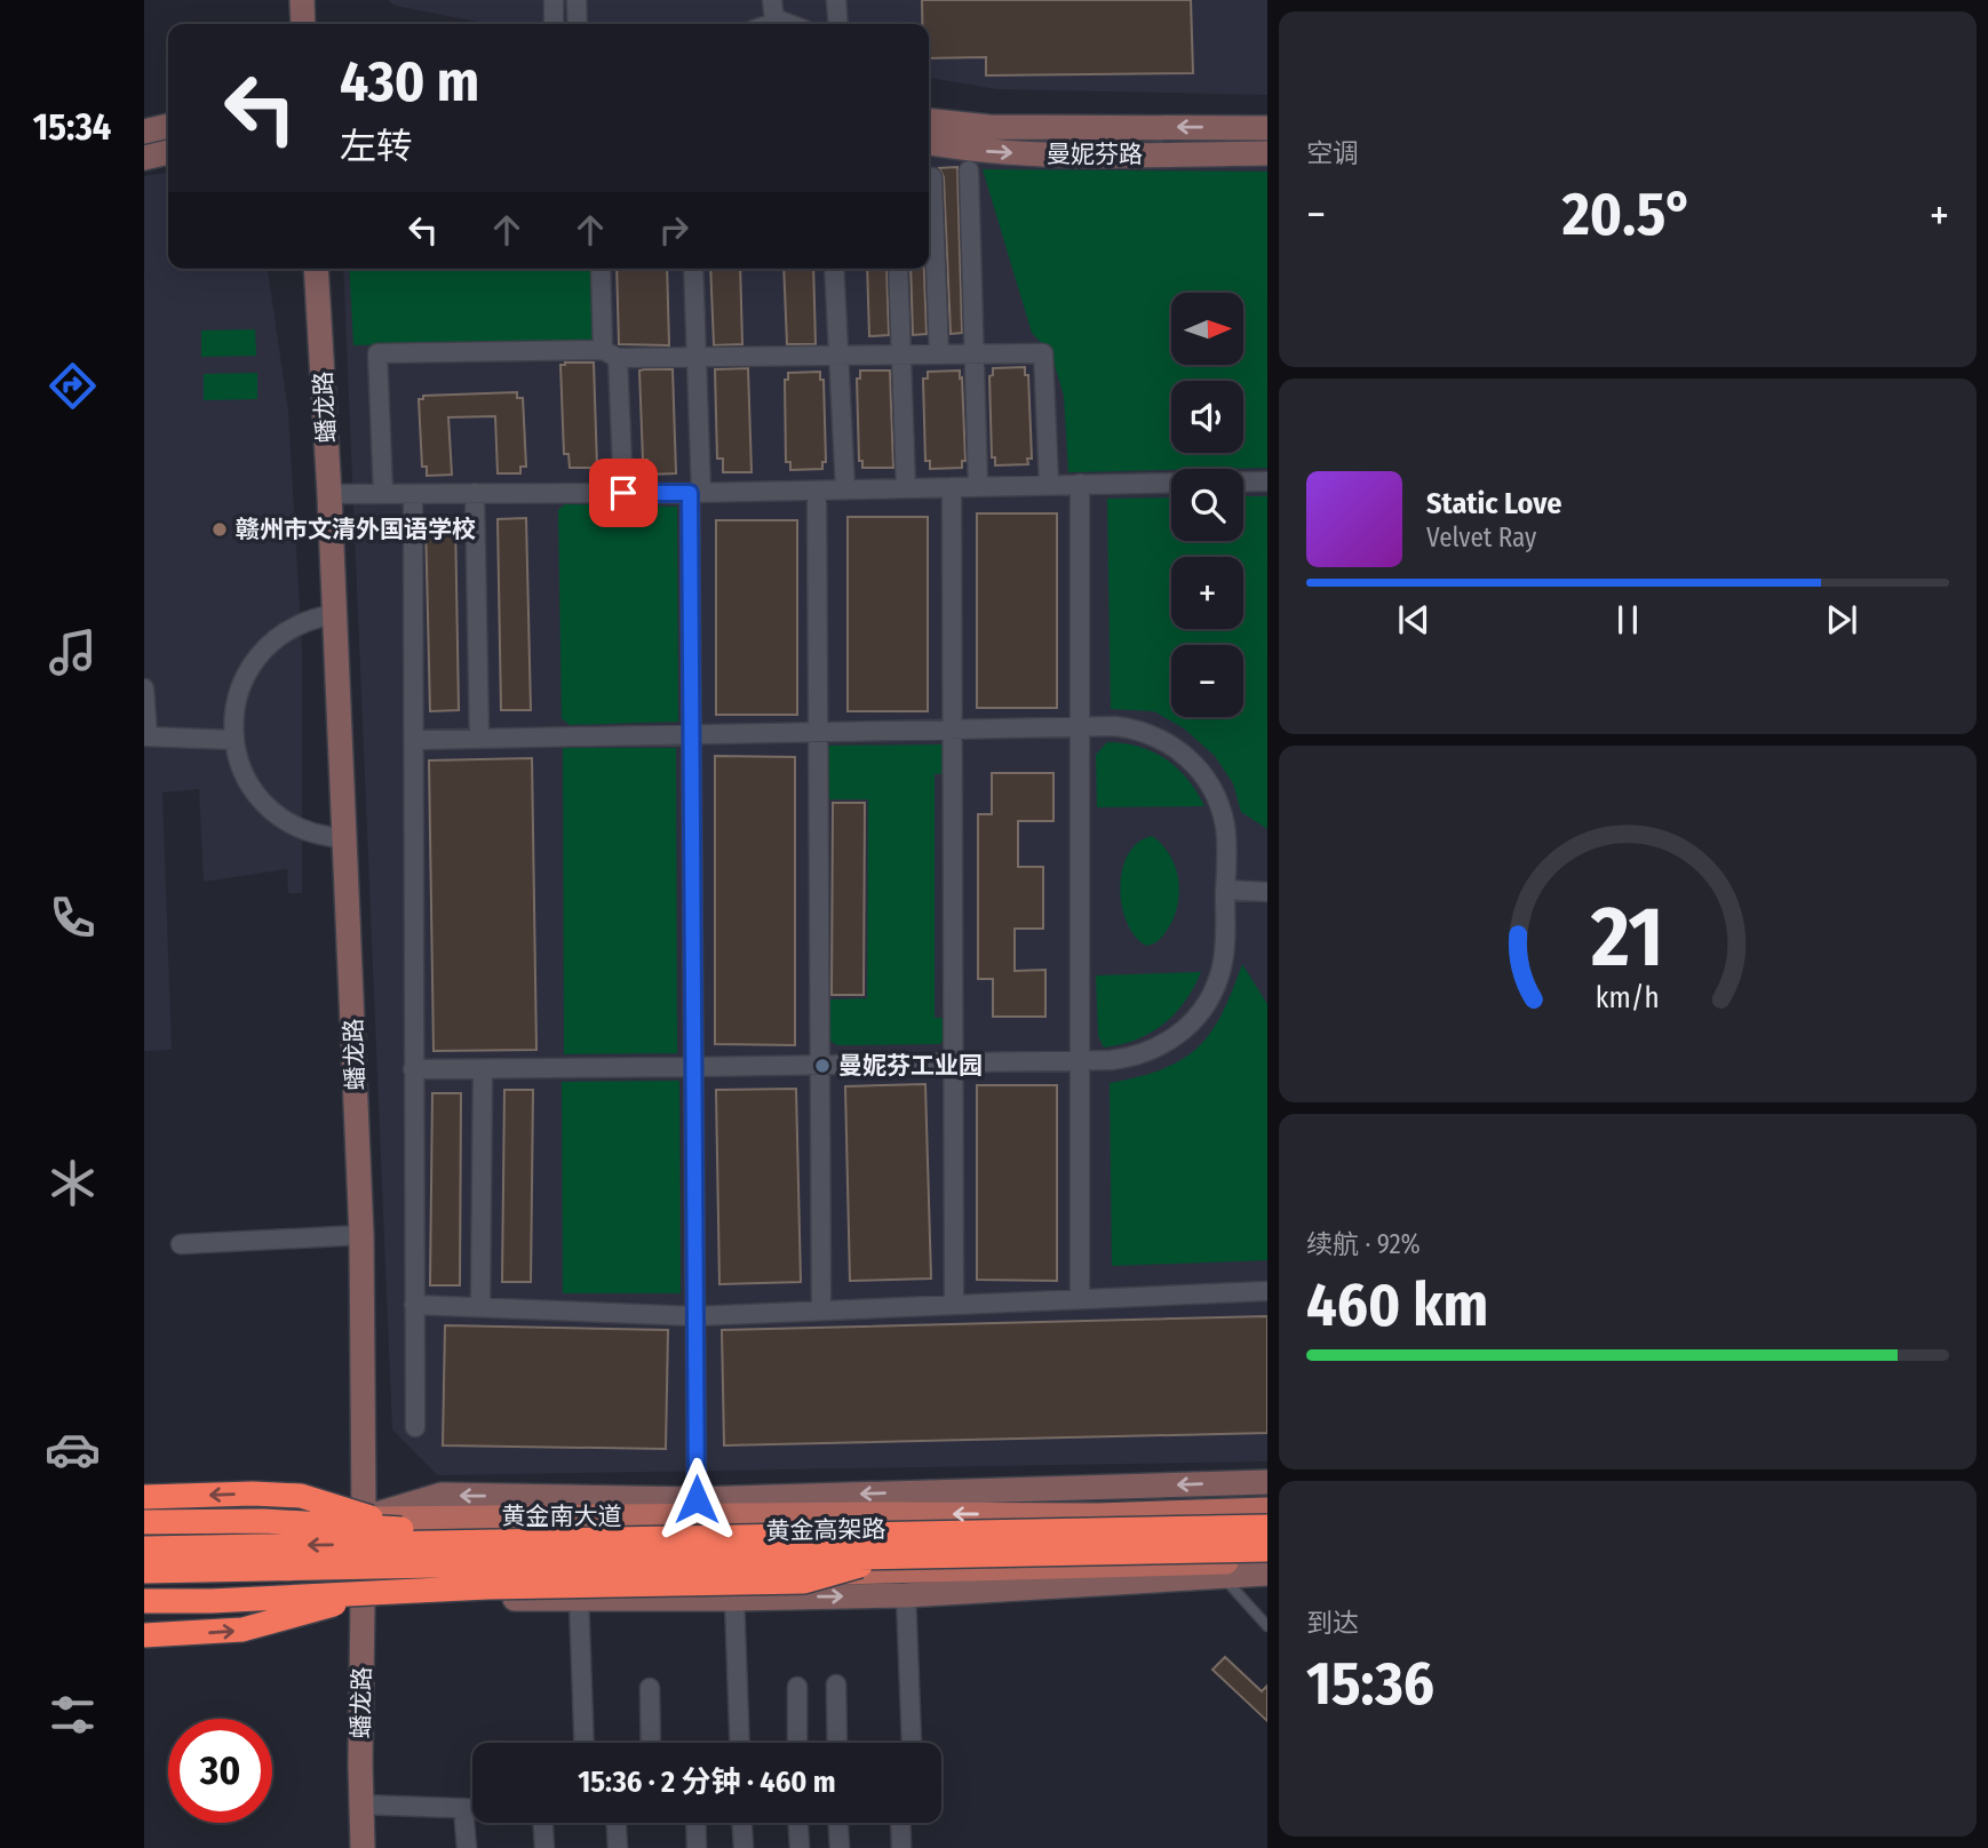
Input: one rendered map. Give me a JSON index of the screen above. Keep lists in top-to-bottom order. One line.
{"streets":{"highway":["黄金高架路"],"main road":["黄金南大道"],"street":["曼妮芬路","蟠龙路"]},"crossings":[["蟠龙路","黄金南大道"]],"places":["赣州市文清外国语学校","曼妮芬工业园"],"north":"right","page":{"tabs":"15:34","tile":["空调",["续航 · 92%","460 km"],["到达","15:36"]],"turn":["430 m","左转"],"heat":["−","20.5°","+"],"map_buttons":["+","−"],"song":["Static Love","Velvet Ray"],"limit":"30","trip":"15:36 · 2 分钟 · 460 m","gauge":["21","km/h"]}}
